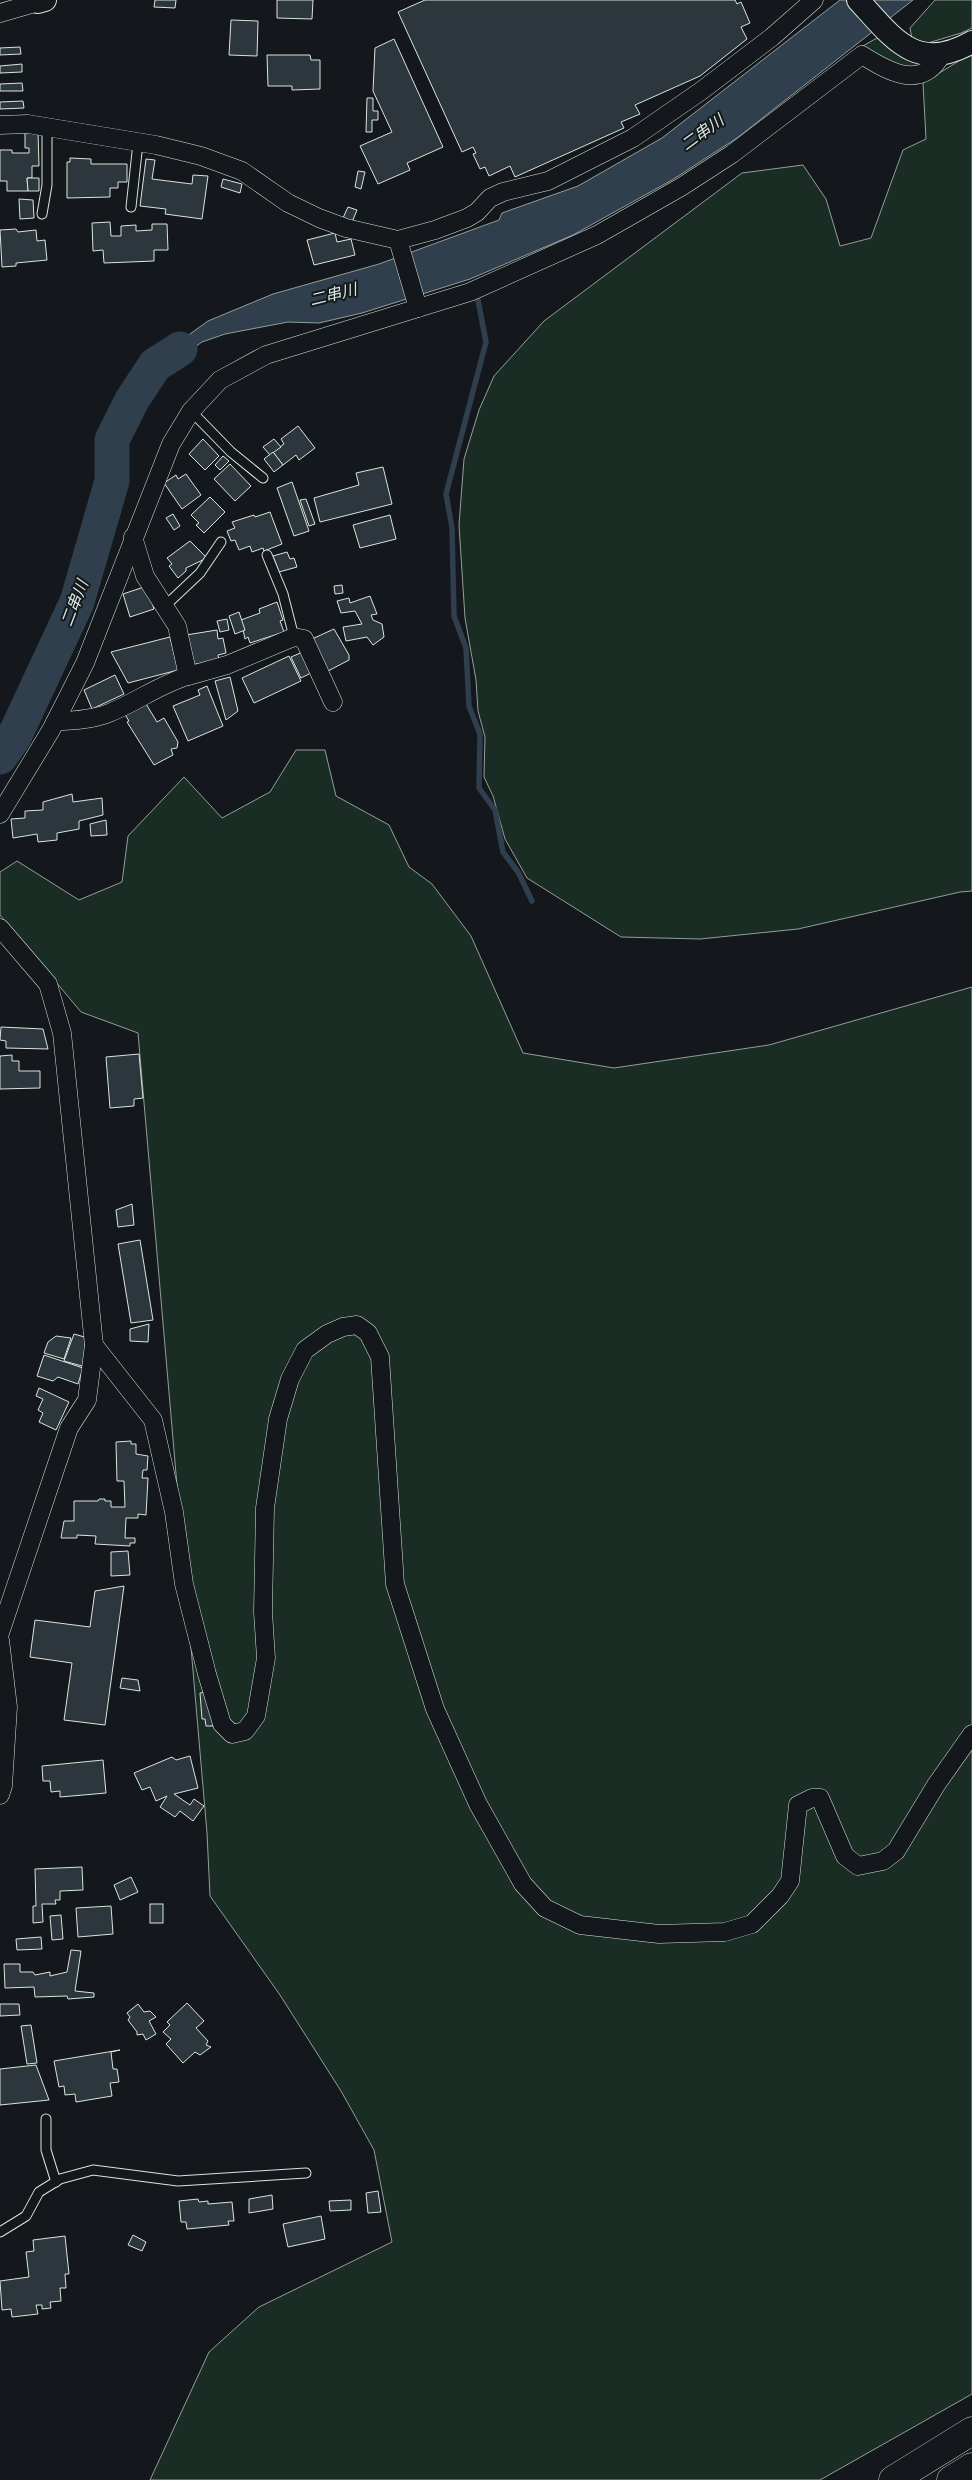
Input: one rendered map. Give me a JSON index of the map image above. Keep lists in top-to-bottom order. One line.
{"water":["二串川"]}
